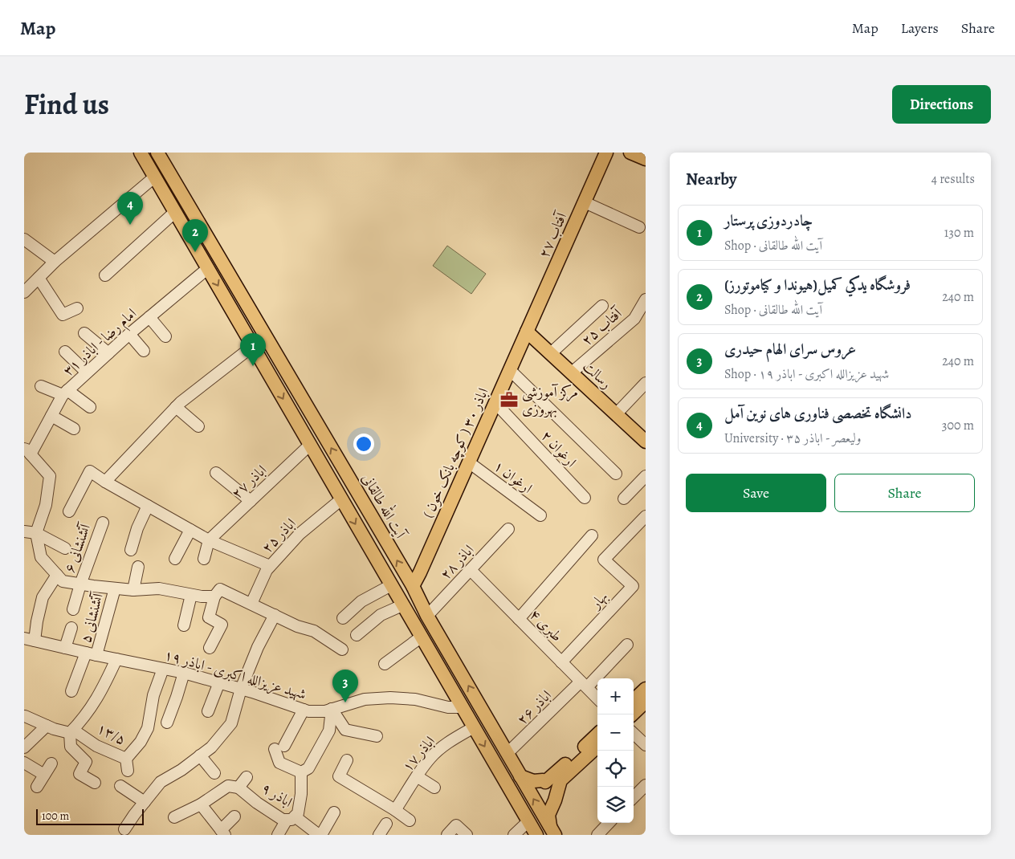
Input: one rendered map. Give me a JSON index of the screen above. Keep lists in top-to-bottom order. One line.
{"streets":{"main road":["آفتاب ۲۷","رسالت","اباذر ۳۰ ( کوچه بانک خون )","آیت الله طالقانی"],"street":["آفتاب ۲۵","امام رضا - اباذر ۳۱","ارغوان ۲","ارغوان ۱","اباذر ۲۷","اباذر ۲۵","آتشنشانی ۶","اباذر ۲۸","بهار","آتشنشانی ۵","طبری ۴","شهید عزیزالله اکبری - اباذر ۱۹","اباذر ۲۶","۱۳/۵","اباذر ۱۷","اباذر ۹"]},"crossings":[["آفتاب ۲۷","رسالت"],["آفتاب ۲۷","اباذر ۳۰ ( کوچه بانک خون )"],["آفتاب ۲۵","رسالت"],["رسالت","اباذر ۳۰ ( کوچه بانک خون )"],["ارغوان ۲","اباذر ۳۰ ( کوچه بانک خون )"],["اباذر ۳۰ ( کوچه بانک خون )","ارغوان ۱"],["اباذر ۳۰ ( کوچه بانک خون )","آیت الله طالقانی"],["آیت الله طالقانی","اباذر ۲۸"],["آیت الله طالقانی","اباذر ۲۶"],["اباذر ۲۸","طبری ۴"],["بهار","طبری ۴"],["آتشنشانی ۵","شهید عزیزالله اکبری - اباذر ۱۹"],["طبری ۴","اباذر ۲۶"]],"places":{"office":["مرکز آموزشی بهروزی"]},"scale_bar":"100 m","page":{"header":"Map","nav":["Map","Layers","Share"],"title":"Find us","buttons":["Directions",["Save","Share"]],"heading":["Nearby","4 results"],"pins":["4","2","1","3"],"list":[{"mark":"1","name":"چادردوزی پرستار","note":"Shop · آیت الله طالقانی","value":"130 m"},{"mark":"2","name":"فروشگاه يدكي كميل(هیوندا و کیاموتورز)","note":"Shop · آیت الله طالقانی","value":"240 m"},{"mark":"3","name":"عروس سرای الهام حیدری","note":"Shop · شهید عزیزالله اکبری - اباذر ۱۹","value":"240 m"},{"mark":"4","name":"دانشگاه تخصصی فناوری های نوین آمل","note":"University · ولیعصر - اباذر ۳۵","value":"300 m"}],"map_buttons":["+","−"],"scale":"100 m"}}
